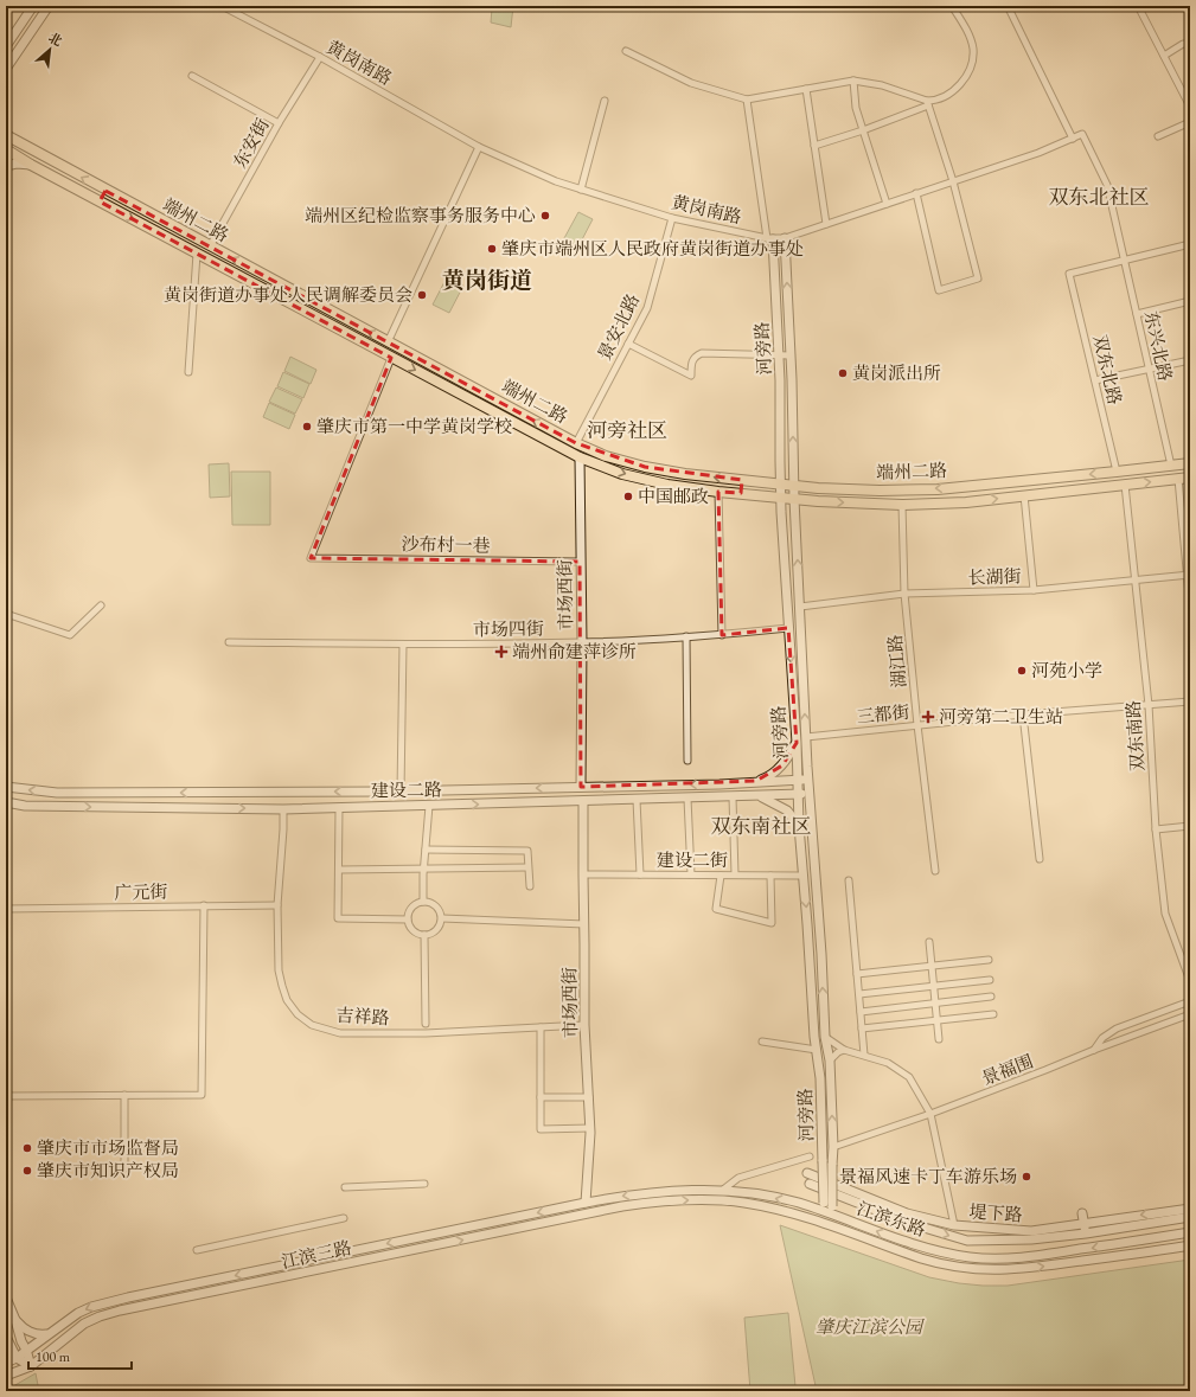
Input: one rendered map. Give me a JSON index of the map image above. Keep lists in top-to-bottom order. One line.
{"streets":{"main road":["端州二路","河旁路","市场西街","建设二路","堤下路","江滨东路","江滨三路"],"street":["黄岗南路","东安街","景安北路","东兴北路","双东北路","沙布村一巷","长湖街","市场四街","湖江路","三都街","双东南路","建设二街","广元街","吉祥路","景福围"]},"crossings":[["黄岗南路","东安街"],["黄岗南路","景安北路"],["黄岗南路","河旁路"],["东安街","端州二路"],["端州二路","景安北路"],["端州二路","东兴北路"],["端州二路","河旁路"],["端州二路","双东北路"],["端州二路","沙布村一巷"],["端州二路","市场西街"],["端州二路","湖江路"],["端州二路","双东南路"],["东兴北路","双东北路"],["河旁路","长湖街"],["河旁路","市场四街"],["河旁路","三都街"],["河旁路","建设二路"],["河旁路","建设二街"],["河旁路","景福围"],["河旁路","江滨东路"],["沙布村一巷","市场西街"],["长湖街","湖江路"],["长湖街","双东南路"],["市场西街","市场四街"],["市场西街","建设二路"],["市场西街","建设二街"],["市场西街","吉祥路"],["市场西街","江滨东路"],["市场西街","江滨三路"],["湖江路","三都街"],["三都街","双东南路"],["建设二路","吉祥路"],["广元街","吉祥路"],["江滨东路","江滨三路"]],"districts":["双东北社区","黄岗街道","河旁社区","双东南社区"],"parks":["肇庆江滨公园"],"places":{"other":["端州区纪检监察事务服务中心","肇庆市端州区人民政府黄岗街道办事处","黄岗街道办事处人民调解委员会","黄岗派出所","肇庆市第一中学黄岗学校","中国邮政","河苑小学","肇庆市市场监督局","肇庆市知识产权局","景福风速卡丁车游乐场"],"health":["端州俞建萍诊所","河旁第二卫生站"]},"scale_bar":"100 m","north":"top right"}
